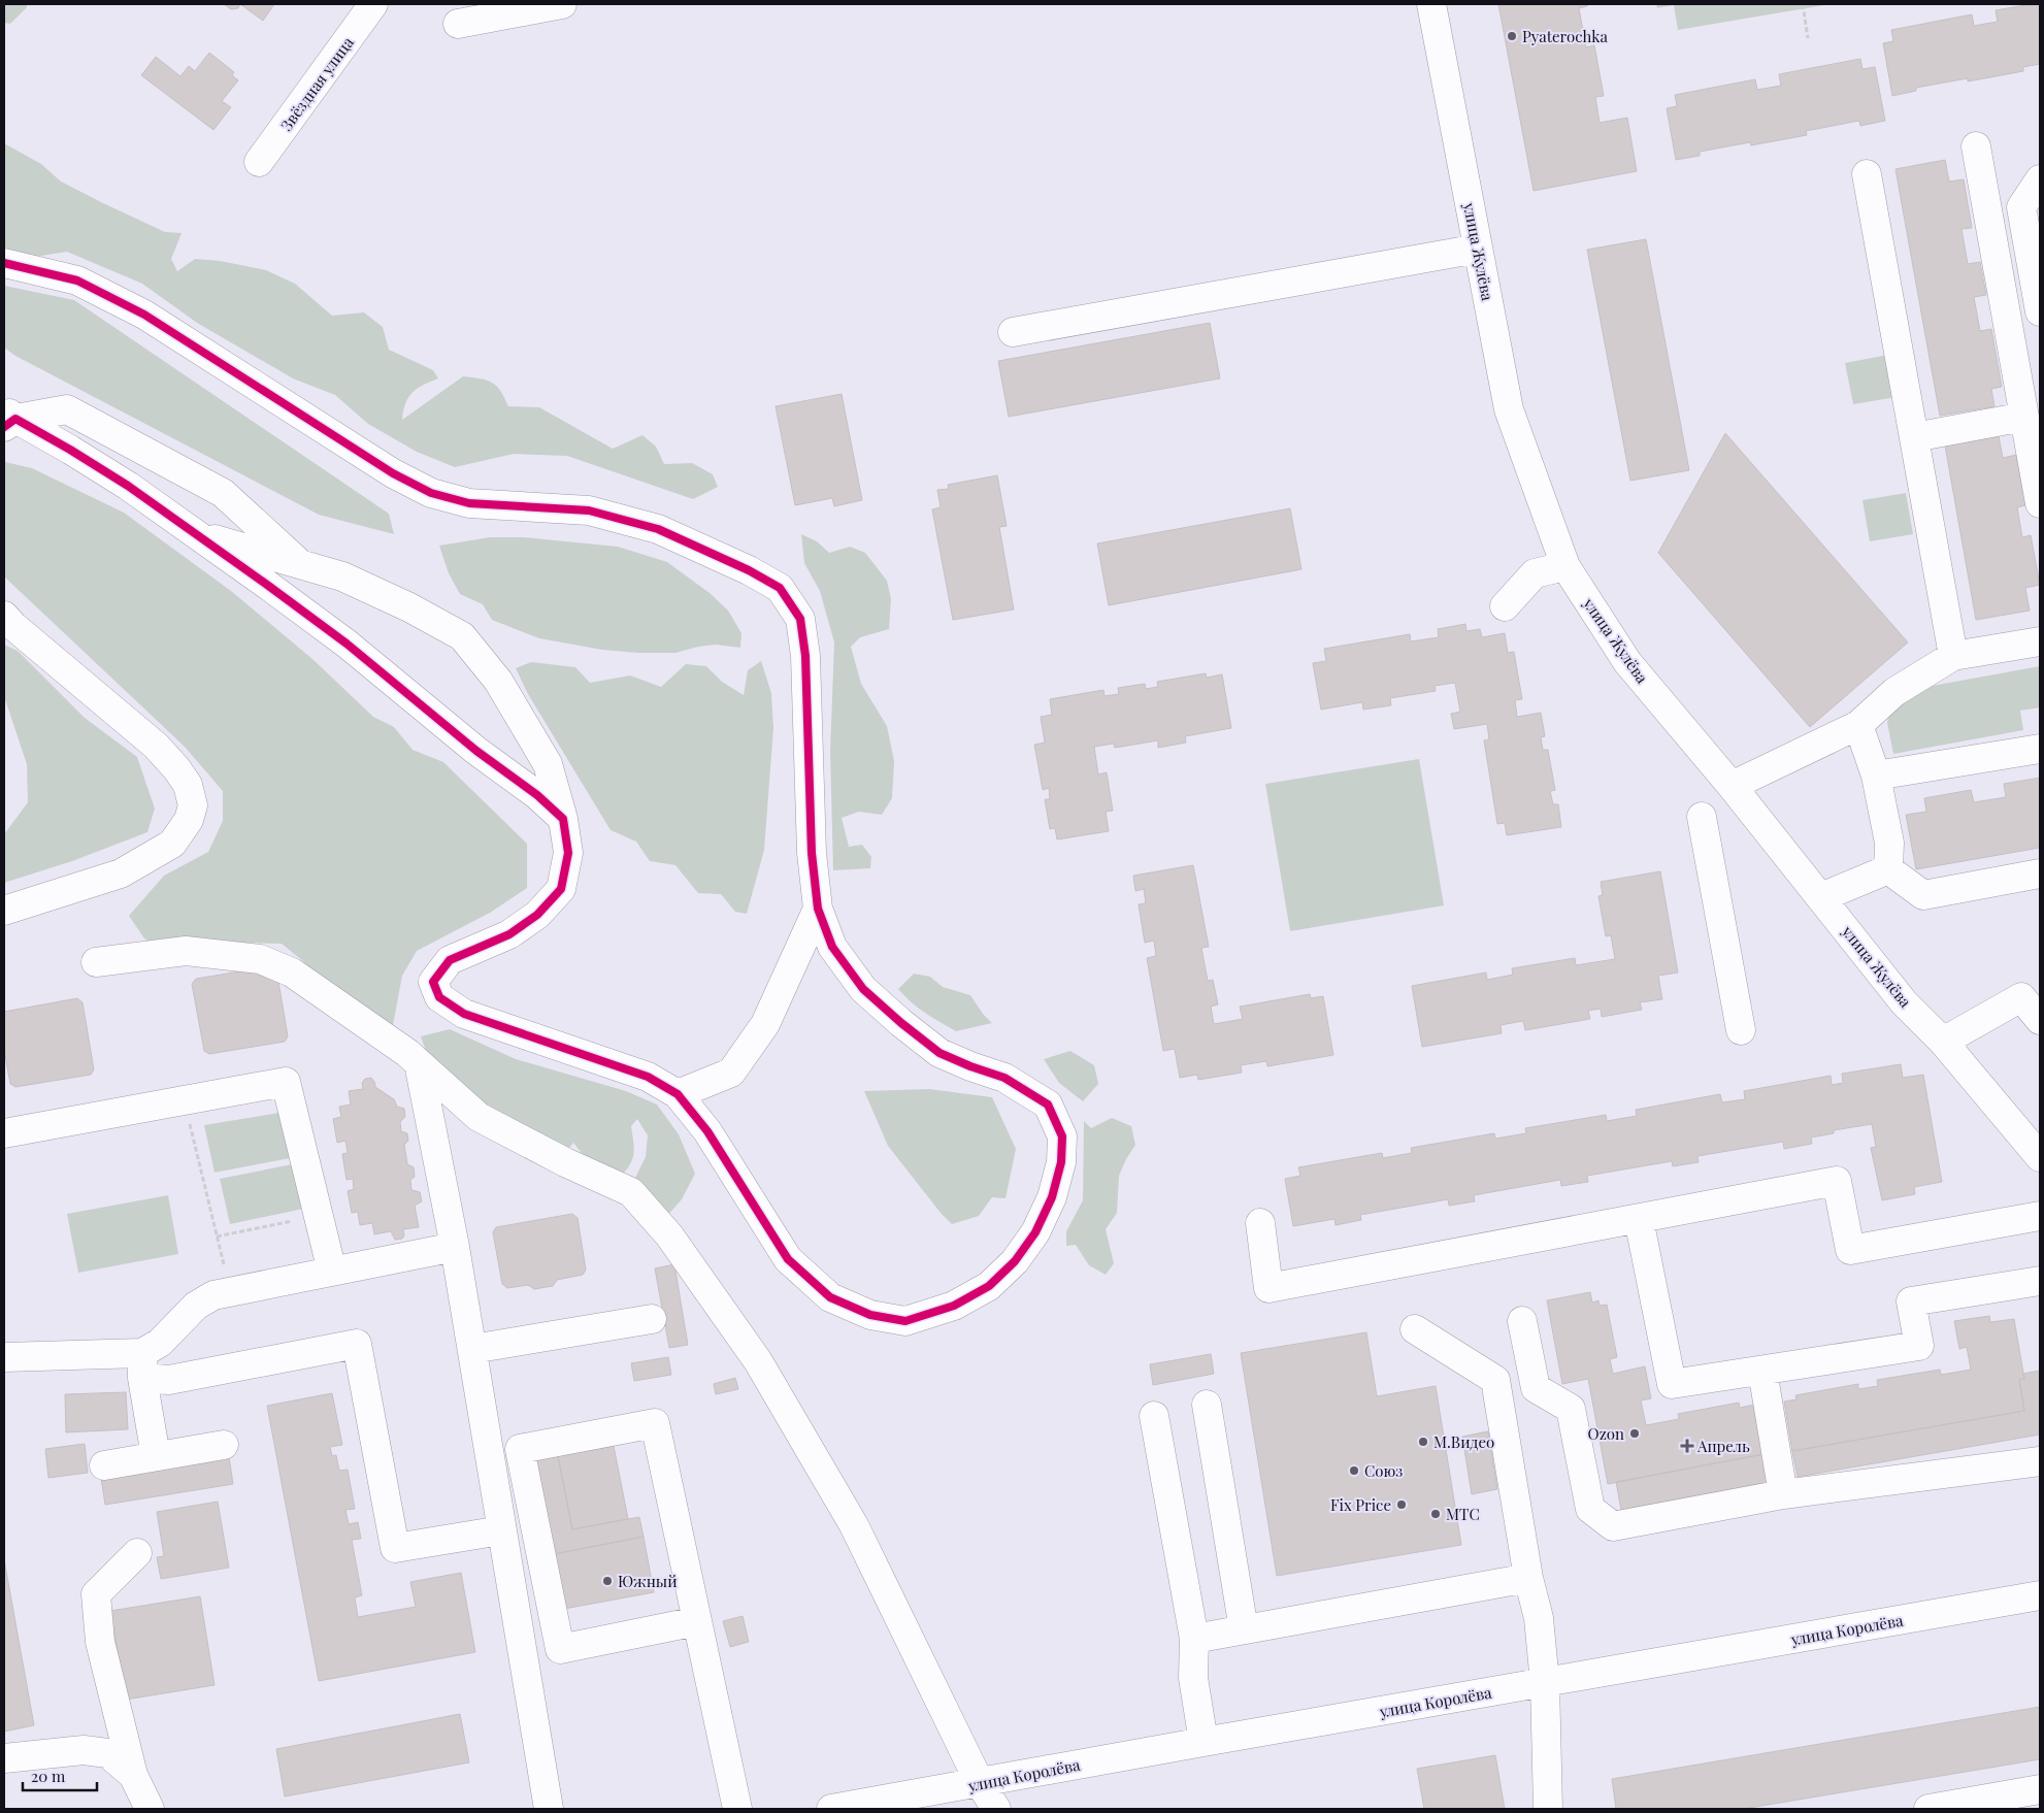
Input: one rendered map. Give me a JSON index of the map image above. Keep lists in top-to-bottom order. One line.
{"streets":{"street":["Звёздная улица","улица Жулёва","улица Королёва"]},"places":{"other":["Pyaterochka","Ozon","М.Видео","Союз","Fix Price","МТС","Южный"],"health":["Апрель"]},"scale_bar":"20 m"}
